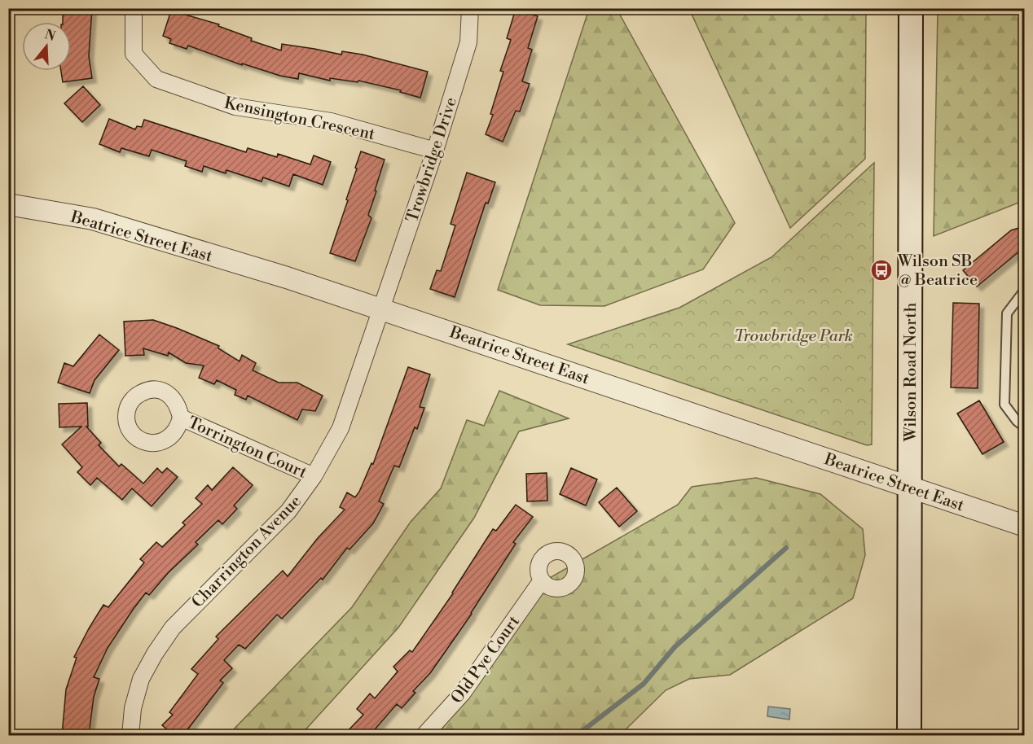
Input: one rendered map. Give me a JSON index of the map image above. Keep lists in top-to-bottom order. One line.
{"streets":{"main road":["Wilson Road North"],"street":["Kensington Crescent","Trowbridge Drive","Beatrice Street East","Torrington Court","Charrington Avenue","Old Pye Court"]},"crossings":[["Kensington Crescent","Trowbridge Drive"],["Trowbridge Drive","Beatrice Street East"],["Trowbridge Drive","Charrington Avenue"],["Beatrice Street East","Wilson Road North"],["Beatrice Street East","Charrington Avenue"],["Torrington Court","Charrington Avenue"]],"parks":["Trowbridge Park"],"places":{"bus stop":["Wilson SB @ Beatrice"]},"north":"top"}
